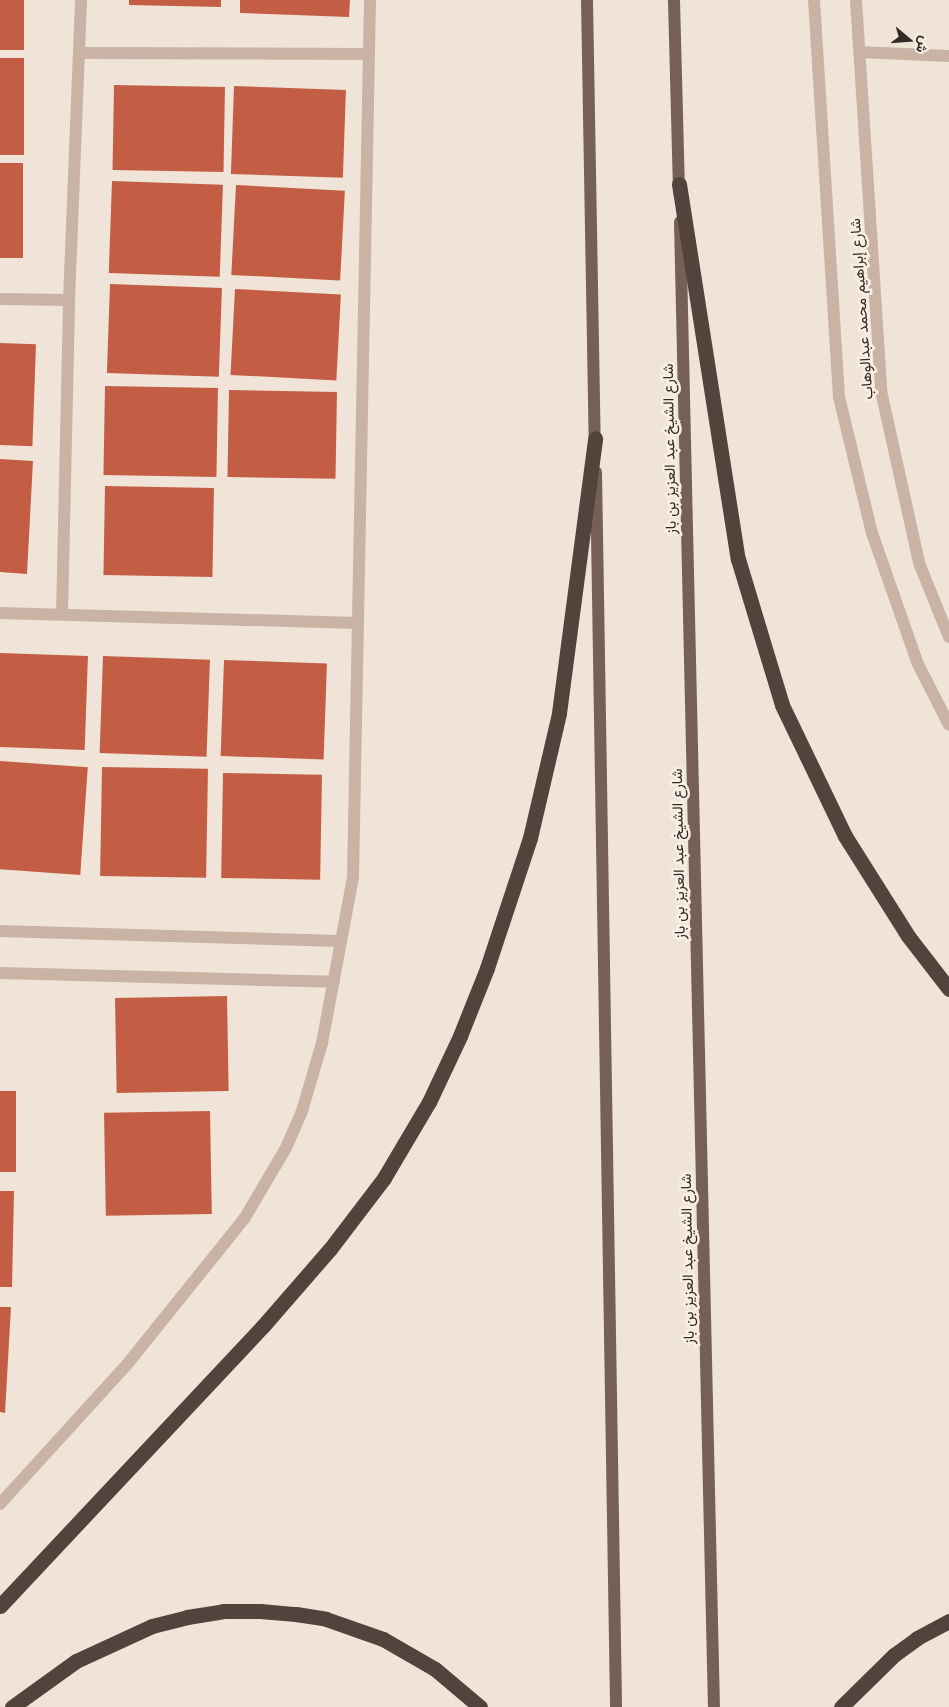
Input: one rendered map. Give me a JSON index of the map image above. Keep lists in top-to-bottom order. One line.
{"streets":{"main road":["شارع الشيخ عبد العزيز بن باز"],"street":["شارع إبراهيم محمد عبدالوهاب"]},"north":"right"}
